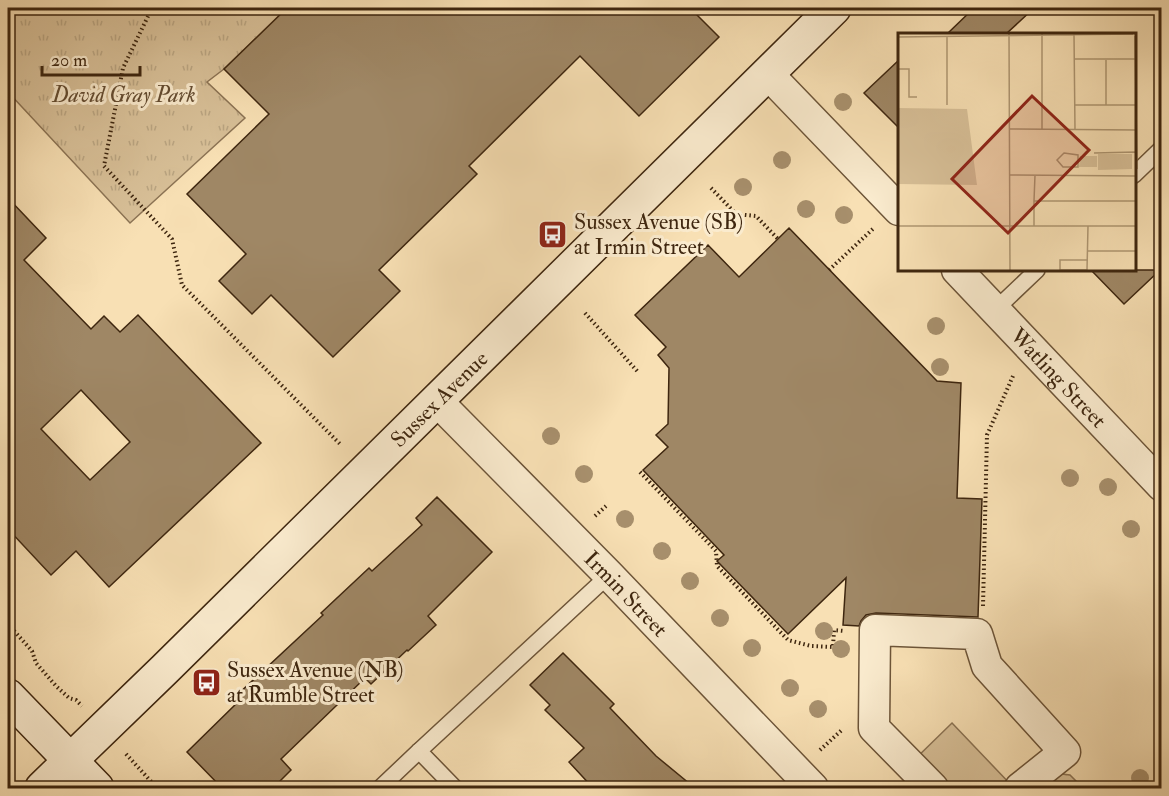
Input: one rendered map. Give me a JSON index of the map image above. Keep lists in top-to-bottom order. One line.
{"streets":{"street":["Watling Street","Sussex Avenue","Irmin Street"]},"crossings":[["Sussex Avenue","Irmin Street"]],"parks":["David Gray Park"],"places":{"bus stop":["Sussex Avenue (SB) at Irmin Street","Sussex Avenue (NB) at Rumble Street"]},"scale_bar":"20 m"}
